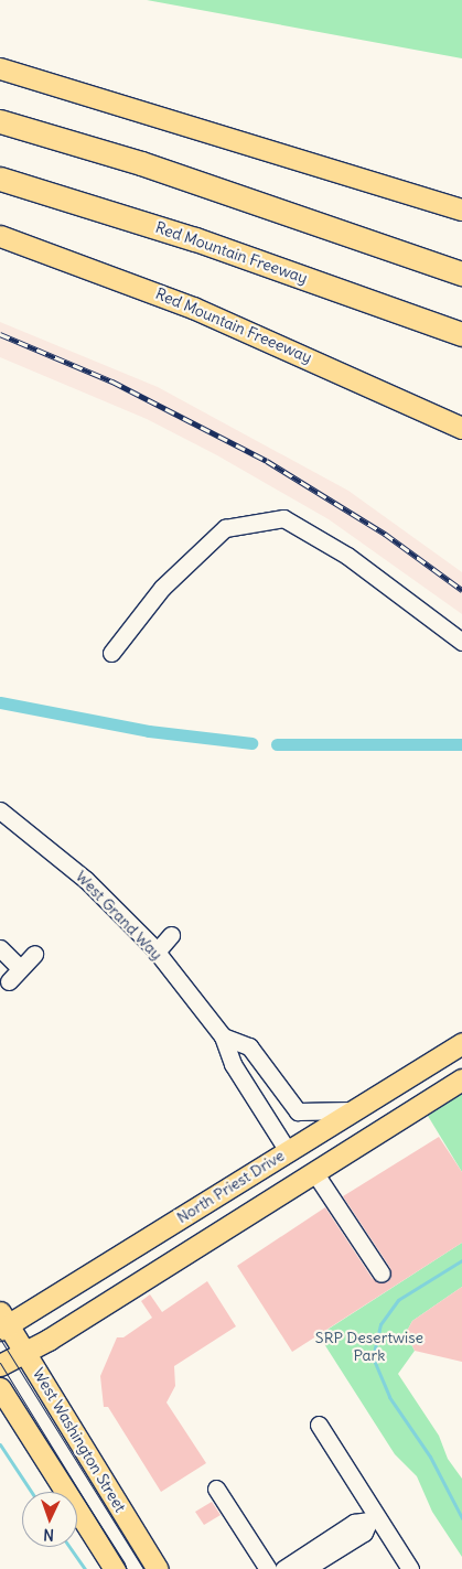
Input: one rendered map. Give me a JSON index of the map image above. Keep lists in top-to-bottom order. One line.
{"streets":{"highway":["Red Mountain Freeway"],"main road":["Red Mountain Freeeway","North Priest Drive","West Washington Street"],"street":["West Grand Way"]},"crossings":[["West Grand Way","North Priest Drive"],["North Priest Drive","West Washington Street"]],"parks":["SRP Desertwise Park"],"north":"bottom"}
